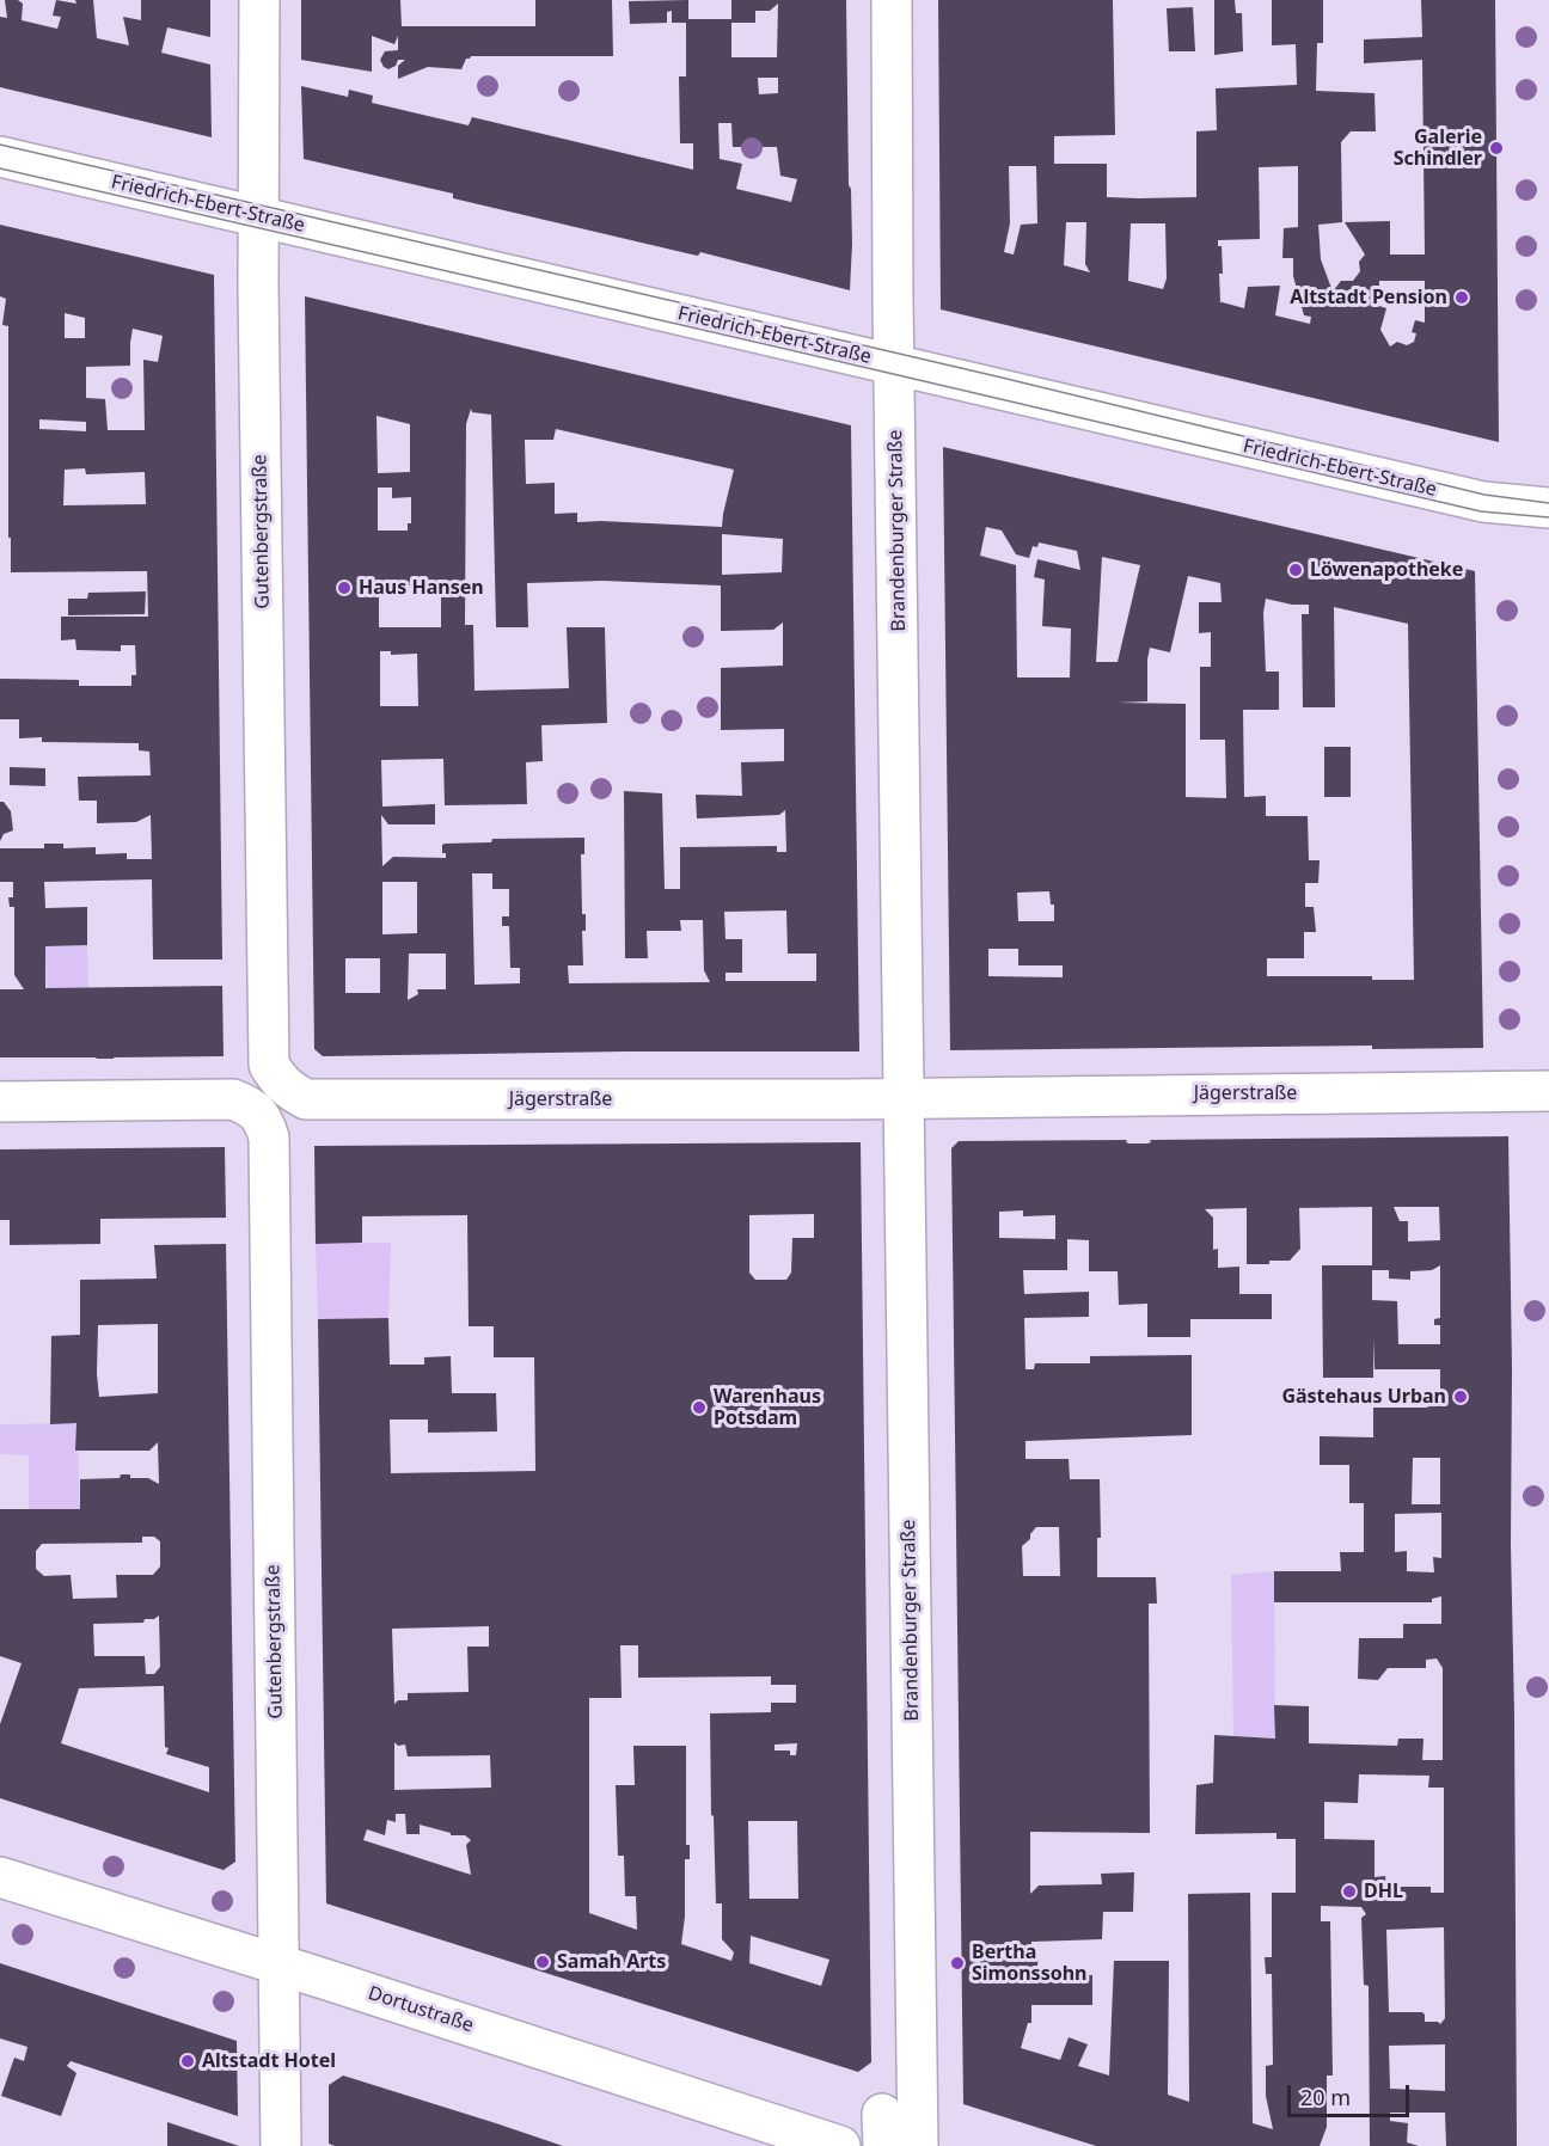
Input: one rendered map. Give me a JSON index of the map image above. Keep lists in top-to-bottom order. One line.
{"streets":{"street":["Friedrich-Ebert-Straße","Brandenburger Straße","Gutenbergstraße","Jägerstraße","Dortustraße"]},"crossings":[["Friedrich-Ebert-Straße","Brandenburger Straße"],["Friedrich-Ebert-Straße","Gutenbergstraße"],["Brandenburger Straße","Jägerstraße"],["Gutenbergstraße","Jägerstraße"],["Gutenbergstraße","Dortustraße"]],"places":["Galerie Schindler","Altstadt Pension","Löwenapotheke","Haus Hansen","Gästehaus Urban","Warenhaus Potsdam","DHL","Samah Arts","Bertha Simonssohn","Altstadt Hotel"],"scale_bar":"20 m"}
